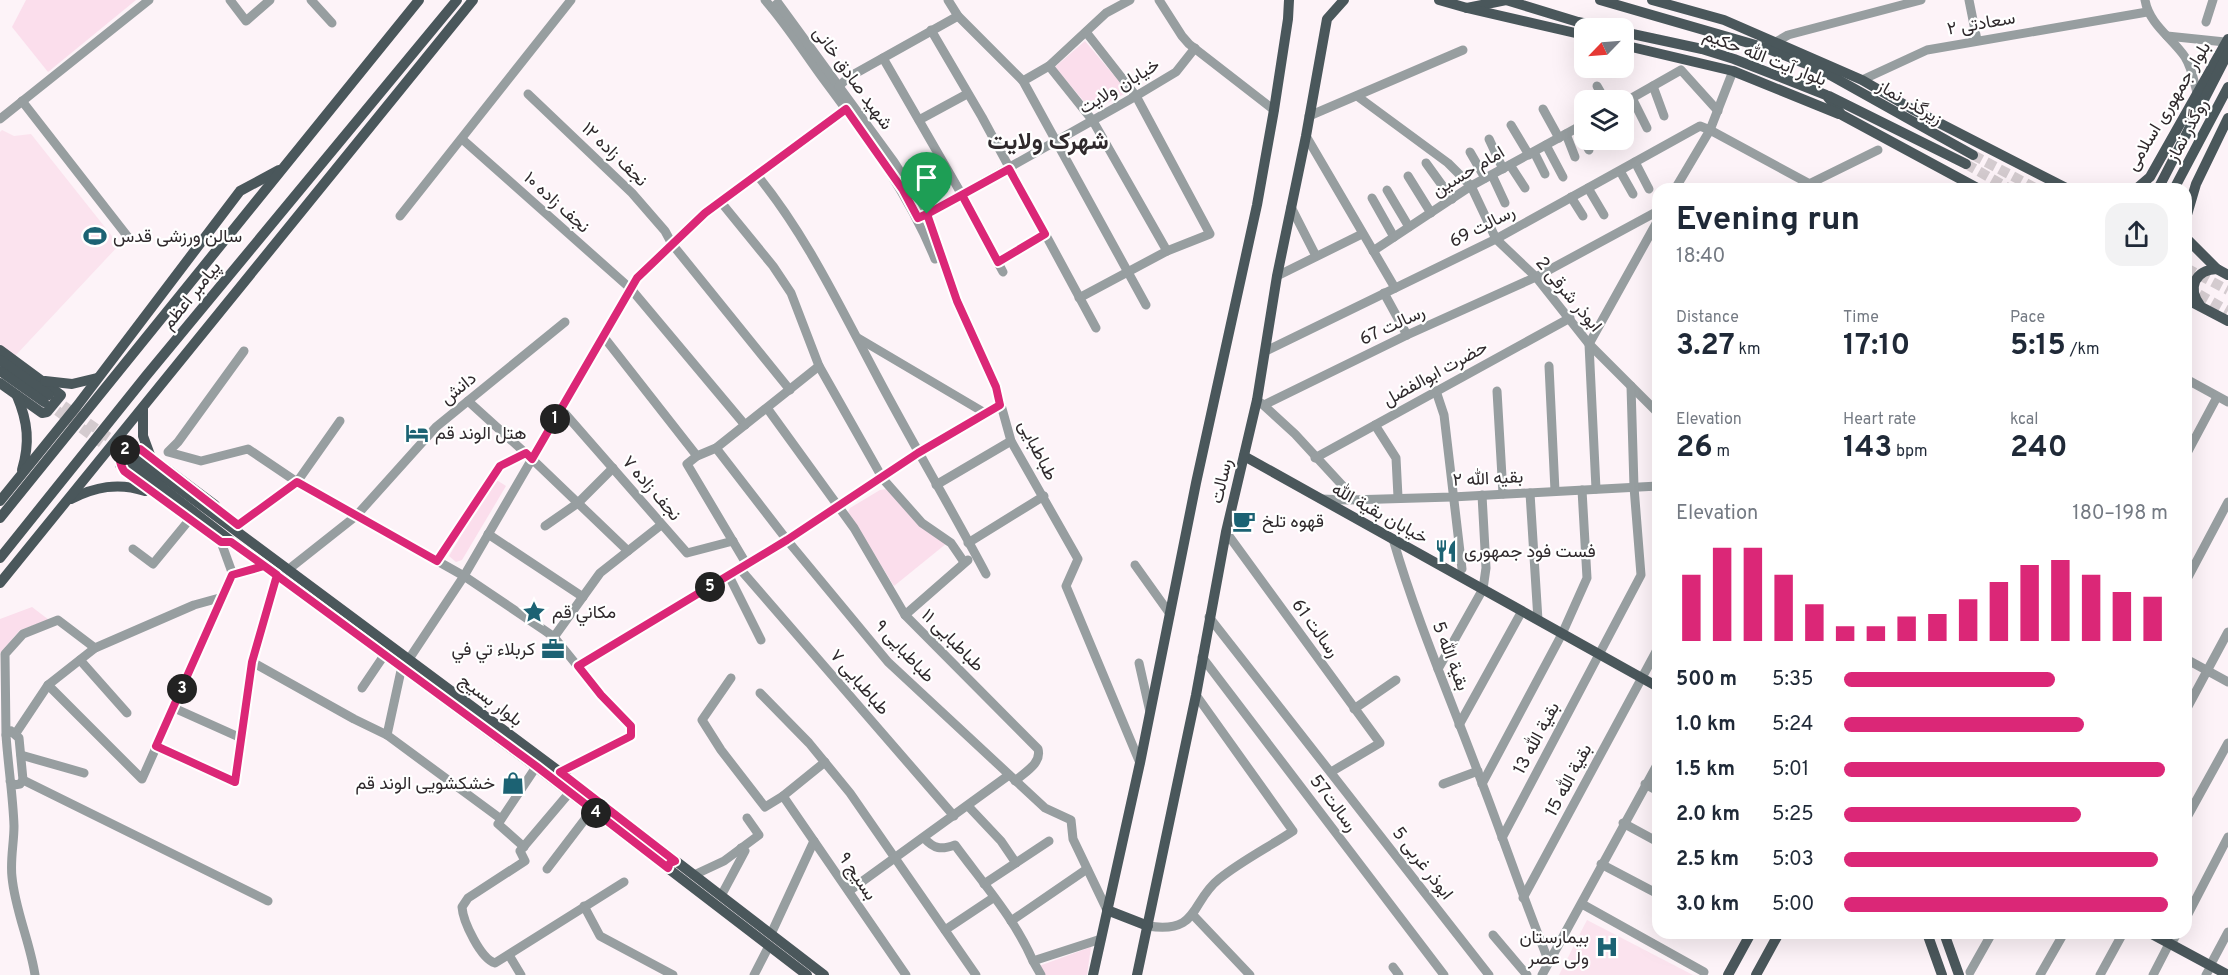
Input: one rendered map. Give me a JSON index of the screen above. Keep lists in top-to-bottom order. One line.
{"streets":{"main road":["بلوار آیت الله حکیم","زیرگذر نماز","بلوار جمهوری اسلامی","روگذر نماز","پیامبر اعظم","رسالت","خیابان بقیة الله","بلوار بسیج"],"street":["سعادتی ۲","شهید صادق خانی","خیابان ولایت","نجف زاده ۱۲","امام حسین","نجف زاده ۱۰","رسالت 69","ابوذر شرقی 2","رسالت 67","حضرت ابوالفضل","دانش","طباطبایی","بقیه الله ۲","نجف زاده ۷","رسالت 61","طباطبایی ۱۱","طباطبایی ۹","بقیة الله 5","طباطبایی ۷","بقیة الله 13","بقیة الله 15","رسالت57","ابوذر غربی 5","بسیج ۹"]},"crossings":[["بلوار آیت الله حکیم","زیرگذر نماز"],["شهید صادق خانی","خیابان ولایت"],["شهید صادق خانی","طباطبایی"],["بلوار جمهوری اسلامی","روگذر نماز"],["امام حسین","ابوذر شرقی 2"],["رسالت 69","ابوذر شرقی 2"],["رسالت 69","رسالت"],["ابوذر شرقی 2","رسالت 67"],["ابوذر شرقی 2","حضرت ابوالفضل"],["ابوذر شرقی 2","بقیة الله 13"],["رسالت 67","رسالت"],["دانش","بلوار بسیج"],["طباطبایی","رسالت"],["طباطبایی","طباطبایی ۱۱"],["طباطبایی","طباطبایی ۹"],["طباطبایی","طباطبایی ۷"],["بقیه الله ۲","خیابان بقیة الله"],["بقیه الله ۲","بقیة الله 13"],["رسالت","خیابان بقیة الله"],["رسالت","رسالت 61"],["رسالت","طباطبایی ۹"],["رسالت","رسالت57"],["رسالت","ابوذر غربی 5"],["نجف زاده ۷","طباطبایی ۷"],["خیابان بقیة الله","بقیة الله 5"],["خیابان بقیة الله","بقیة الله 13"],["خیابان بقیة الله","بقیة الله 15"],["رسالت 61","ابوذر غربی 5"],["طباطبایی ۱۱","طباطبایی ۹"],["طباطبایی ۱۱","طباطبایی ۷"],["طباطبایی ۱۱","بسیج ۹"],["بقیة الله 5","بقیة الله 13"],["بقیة الله 5","بقیة الله 15"]],"districts":["شهرک ولایت"],"places":{"sports":["سالن ورزشی قدس"],"hotel":["هتل الوند قم"],"cafe":["قهوه تلخ"],"restaurant":["فست فود جمهوری"],"place":["مكاني قم"],"office":["كربلاء تي في"],"shop":["خشکشویی الوند قم"],"hospital":["بیمارستان ولی عصر"]},"north":"bottom left","page":{"heading":["Evening run","18:40"],"stats":[["Distance","3.27 km"],["Time","17:10"],["Pace","5:15 /km"],["Elevation","26 m"],["Heart rate","143 bpm"],["kcal","240"]],"pins":["1","2","5","3","4"],"chart":["Elevation","180–198 m"],"list":[{"name":"500 m","note":"5:35"},{"name":"1.0 km","note":"5:24"},{"name":"1.5 km","note":"5:01"},{"name":"2.0 km","note":"5:25"},{"name":"2.5 km","note":"5:03"},{"name":"3.0 km","note":"5:00"}]}}
